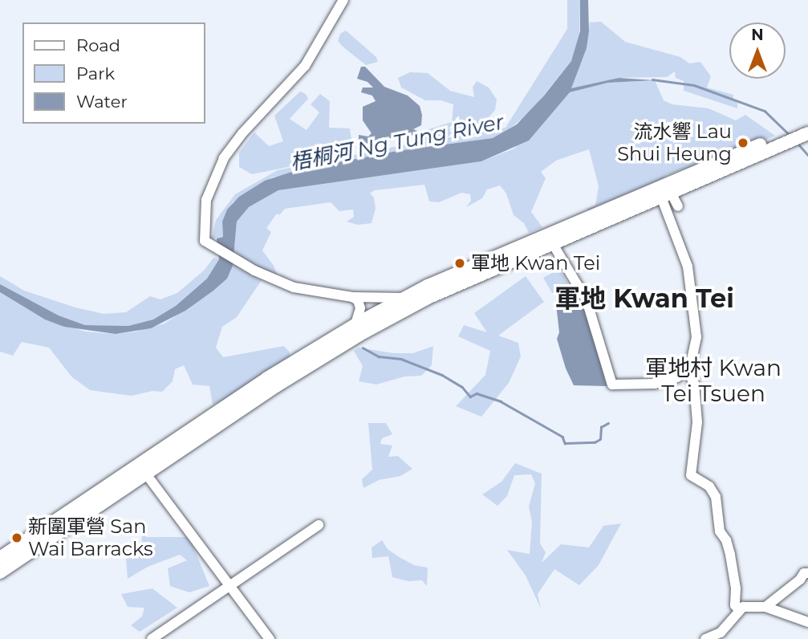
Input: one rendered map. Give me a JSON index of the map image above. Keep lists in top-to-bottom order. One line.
{"districts":["軍地 Kwan Tei","軍地村 Kwan Tei Tsuen"],"water":["梧桐河 Ng Tung River"],"places":["流水響 Lau Shui Heung","軍地 Kwan Tei","新圍軍營 San Wai Barracks"],"legend":["Road","Park","Water"],"north":"top"}
